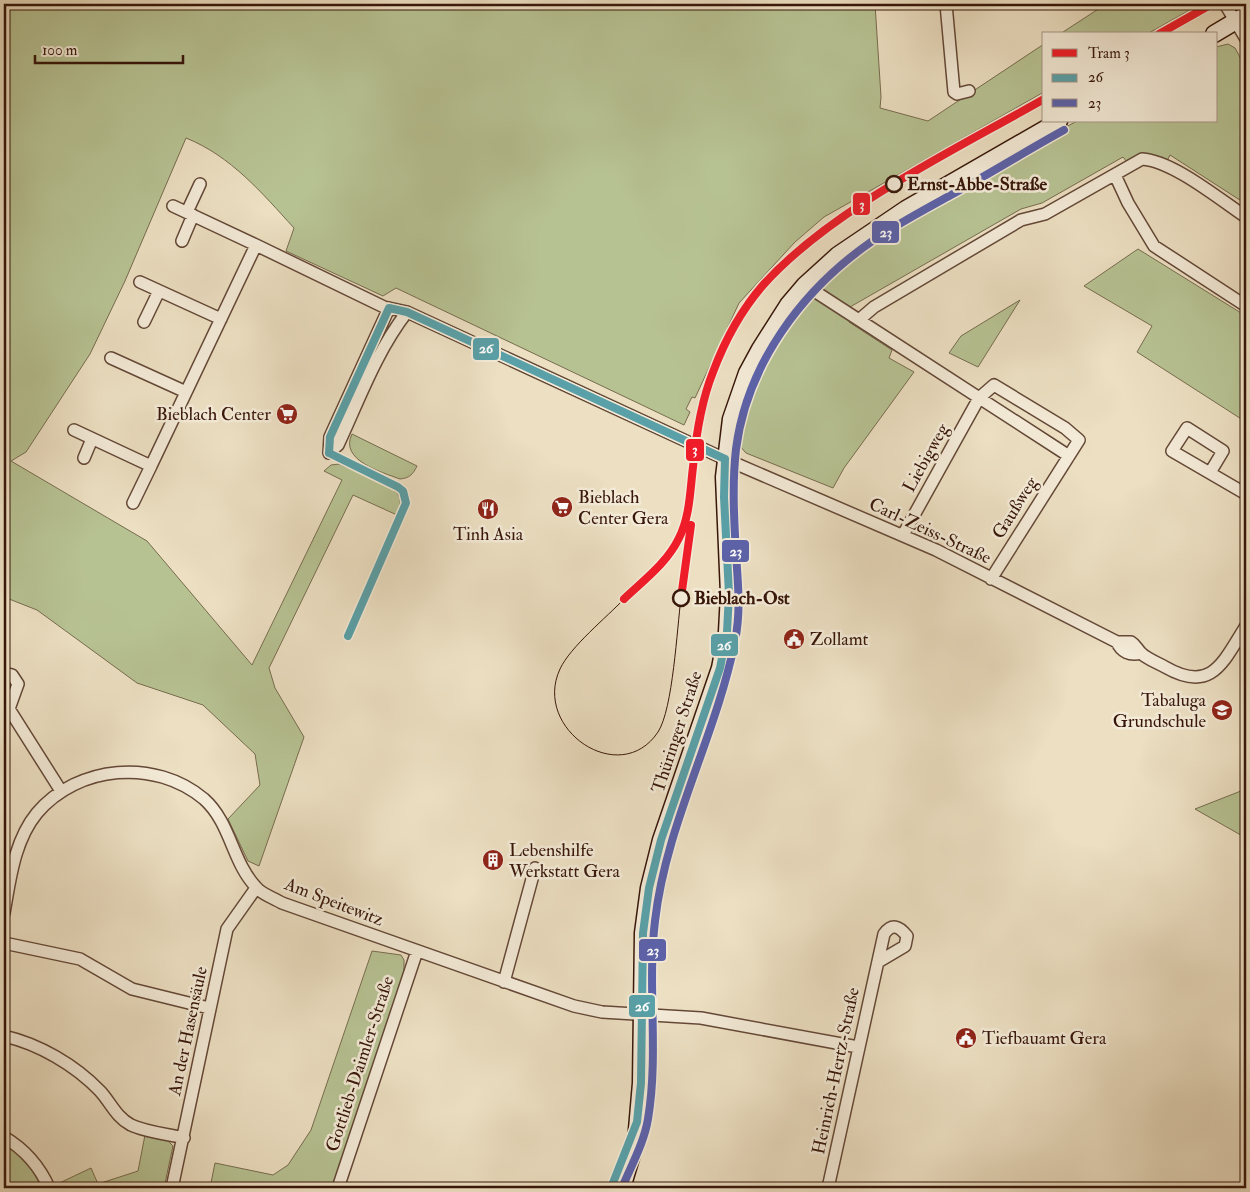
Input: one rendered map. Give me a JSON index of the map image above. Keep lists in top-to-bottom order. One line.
{"streets":{"main road":["Thüringer Straße"],"street":["Liebigweg","Gaußweg","Carl-Zeiss-Straße","Am Speitewitz","An der Hasensäule","Gottlieb-Daimler-Straße","Heinrich-Hertz-Straße"]},"crossings":[["Liebigweg","Carl-Zeiss-Straße"],["Gaußweg","Carl-Zeiss-Straße"],["Carl-Zeiss-Straße","Thüringer Straße"],["Thüringer Straße","Am Speitewitz"],["Am Speitewitz","An der Hasensäule"],["Am Speitewitz","Gottlieb-Daimler-Straße"],["Am Speitewitz","Heinrich-Hertz-Straße"]],"places":{"other":["Ernst-Abbe-Straße","Bieblach-Ost"],"supermarket":["Bieblach Center","Bieblach Center Gera"],"restaurant":["Tinh Asia"],"public building":["Zollamt","Tiefbauamt Gera"],"school or university":["Tabaluga Grundschule"],"building":["Lebenshilfe Werkstatt Gera"]},"lines":["tram line 3","transit line 23","transit line 26"],"legend":["Tram 3","26","23"],"scale_bar":"100 m"}
